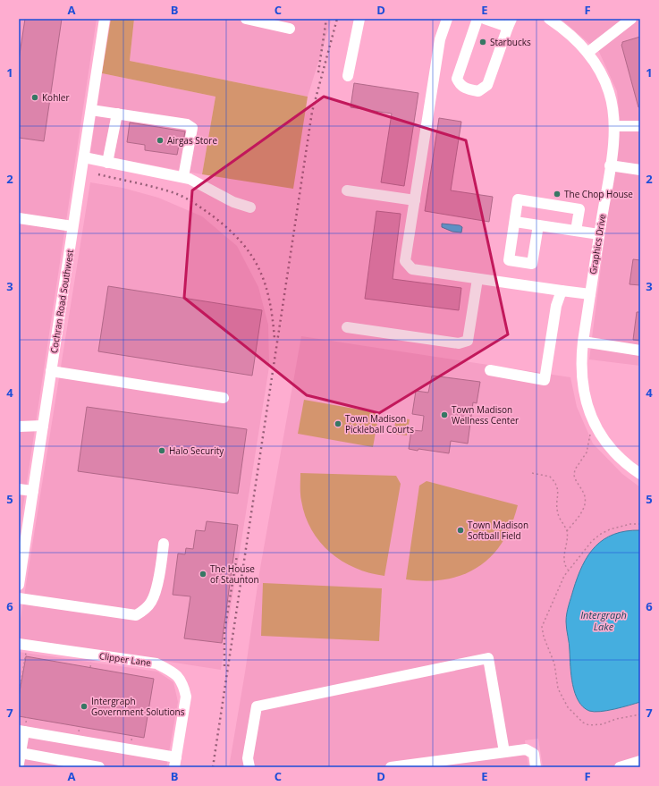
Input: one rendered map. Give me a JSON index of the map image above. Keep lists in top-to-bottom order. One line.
{"streets":{"street":["Graphics Drive","Cochran Road Southwest","Clipper Lane"]},"water":["Intergraph Lake"],"places":["Starbucks","Kohler","Airgas Store","The Chop House","Town Madison Wellness Center","Town Madison Pickleball Courts","Halo Security","Town Madison Softball Field","The House of Staunton","Intergraph Government Solutions"],"grid":{"columns":["A","B","C","D","E","F"],"rows":["1","2","3","4","5","6","7"]}}
